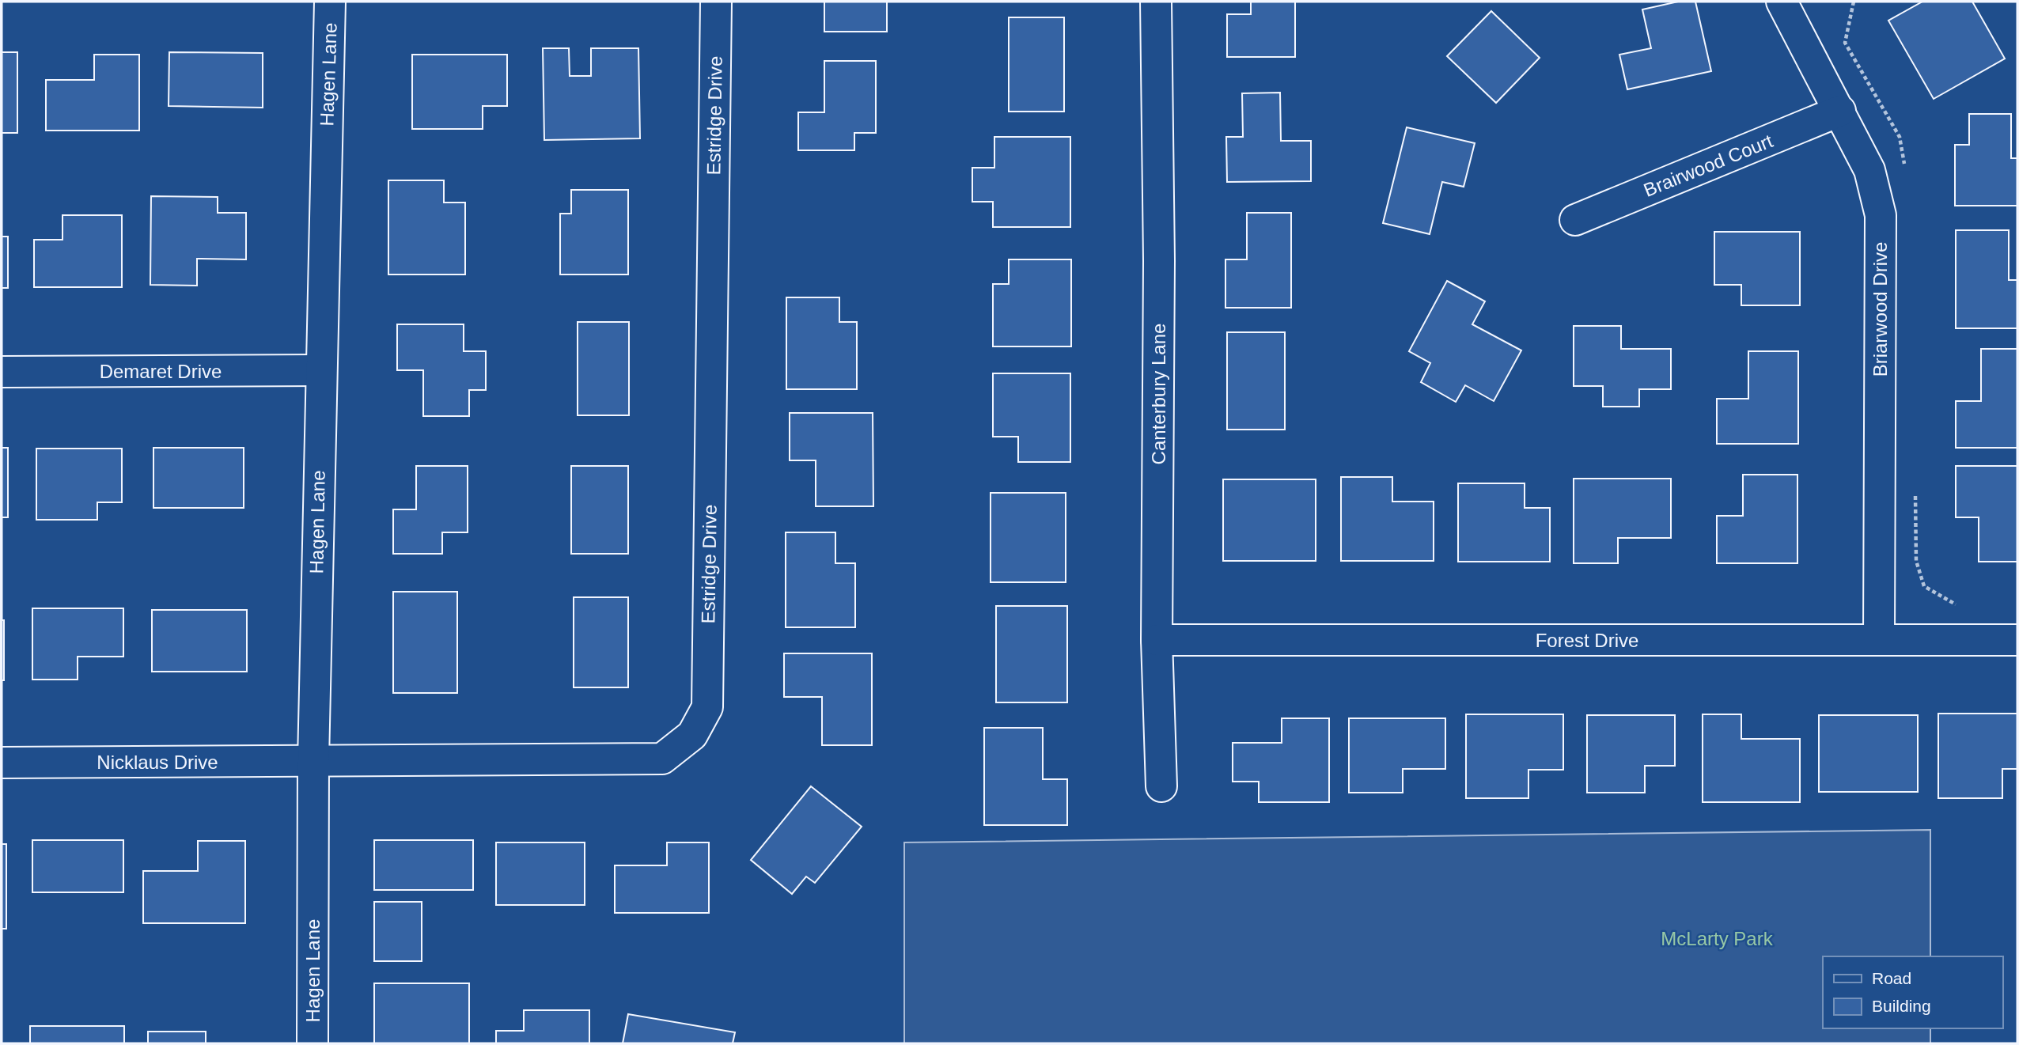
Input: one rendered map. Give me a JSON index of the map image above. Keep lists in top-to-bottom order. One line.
{"streets":{"street":["Hagen Lane","Estridge Drive","Brairwood Court","Briarwood Drive","Demaret Drive","Canterbury Lane","Forest Drive","Nicklaus Drive"]},"crossings":[["Hagen Lane","Estridge Drive"],["Hagen Lane","Demaret Drive"],["Hagen Lane","Nicklaus Drive"],["Estridge Drive","Nicklaus Drive"],["Brairwood Court","Briarwood Drive"],["Briarwood Drive","Forest Drive"],["Canterbury Lane","Forest Drive"]],"parks":["McLarty Park"],"legend":["Road","Building"]}
